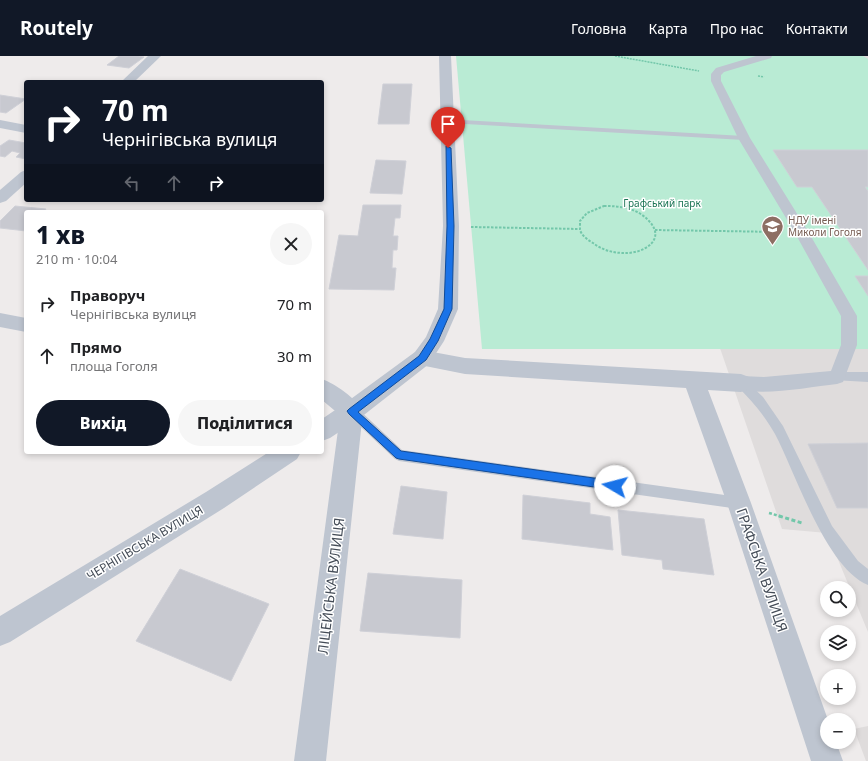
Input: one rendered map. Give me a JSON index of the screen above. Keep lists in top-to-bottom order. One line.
{"streets":{"street":["ЧЕРНІГІВСЬКА ВУЛИЦЯ","ГРАФСЬКА ВУЛИЦЯ","ЛІЦЕЙСЬКА ВУЛИЦЯ"]},"parks":["Графський парк"],"places":{"school or university":["НДУ імені Миколи Гоголя"]},"page":{"header":"Routely","nav":["Головна","Карта","Про нас","Контакти"],"turn":["70 m","Чернігівська вулиця"],"heading":["1 хв","210 m · 10:04"],"list":[{"name":"Праворуч","note":"Чернігівська вулиця","value":"70 m"},{"name":"Прямо","note":"площа Гоголя","value":"30 m"}],"buttons":["Вихід","Поділитися"],"map_buttons":["+","−"]}}
